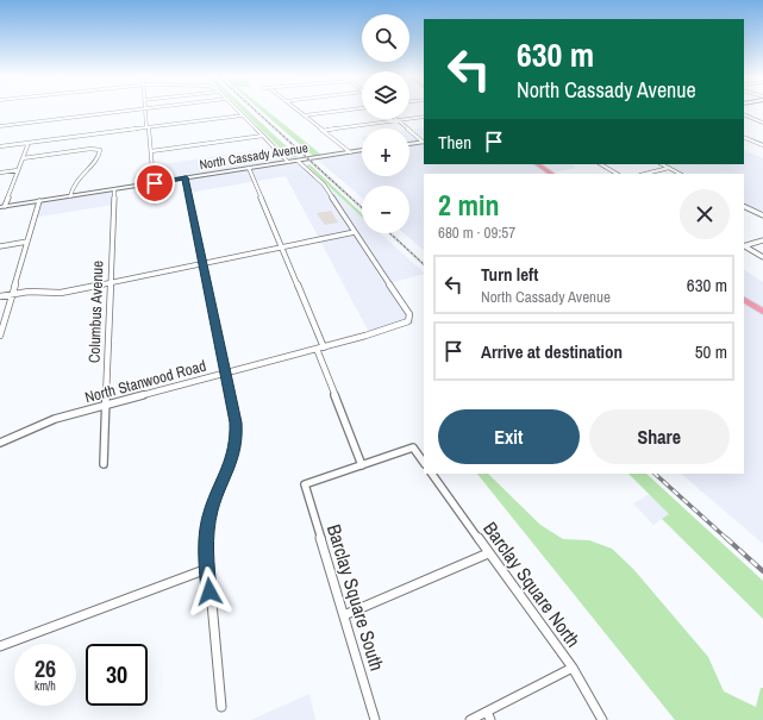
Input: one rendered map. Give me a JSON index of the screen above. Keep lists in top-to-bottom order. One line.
{"streets":{"street":["North Cassady Avenue","Columbus Avenue","North Stanwood Road","Barclay Square North","Barclay Square South"]},"crossings":[["North Cassady Avenue","Columbus Avenue"],["Columbus Avenue","North Stanwood Road"]],"page":{"map_buttons":["+","−"],"turn":["630 m","North Cassady Avenue"],"then":"Then","heading":["2 min","680 m · 09:57"],"list":[{"name":"Turn left","note":"North Cassady Avenue","value":"630 m"},{"name":"Arrive at destination","value":"50 m"}],"buttons":["Exit","Share"],"speed":"26 km/h","limit":"30"}}
